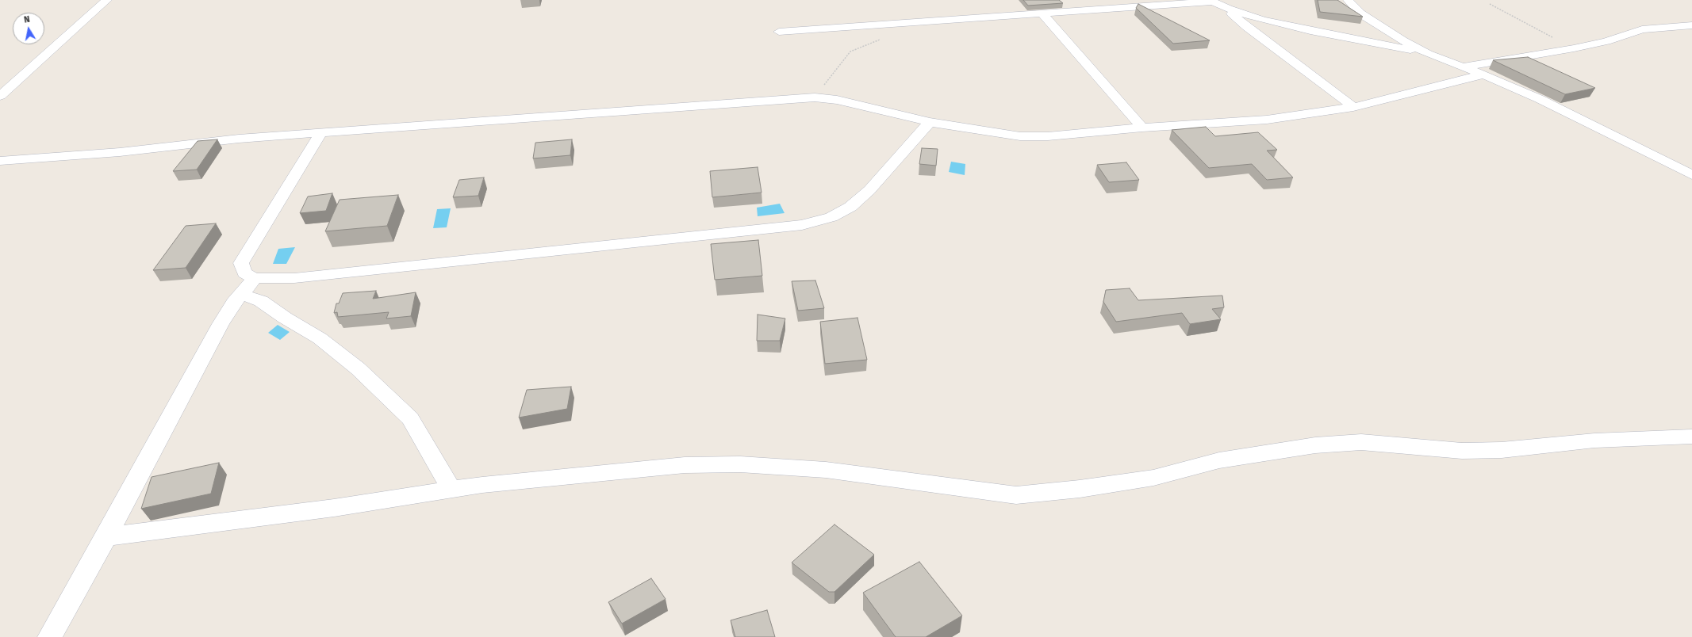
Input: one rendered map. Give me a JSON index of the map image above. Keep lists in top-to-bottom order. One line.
{"north":"top"}
